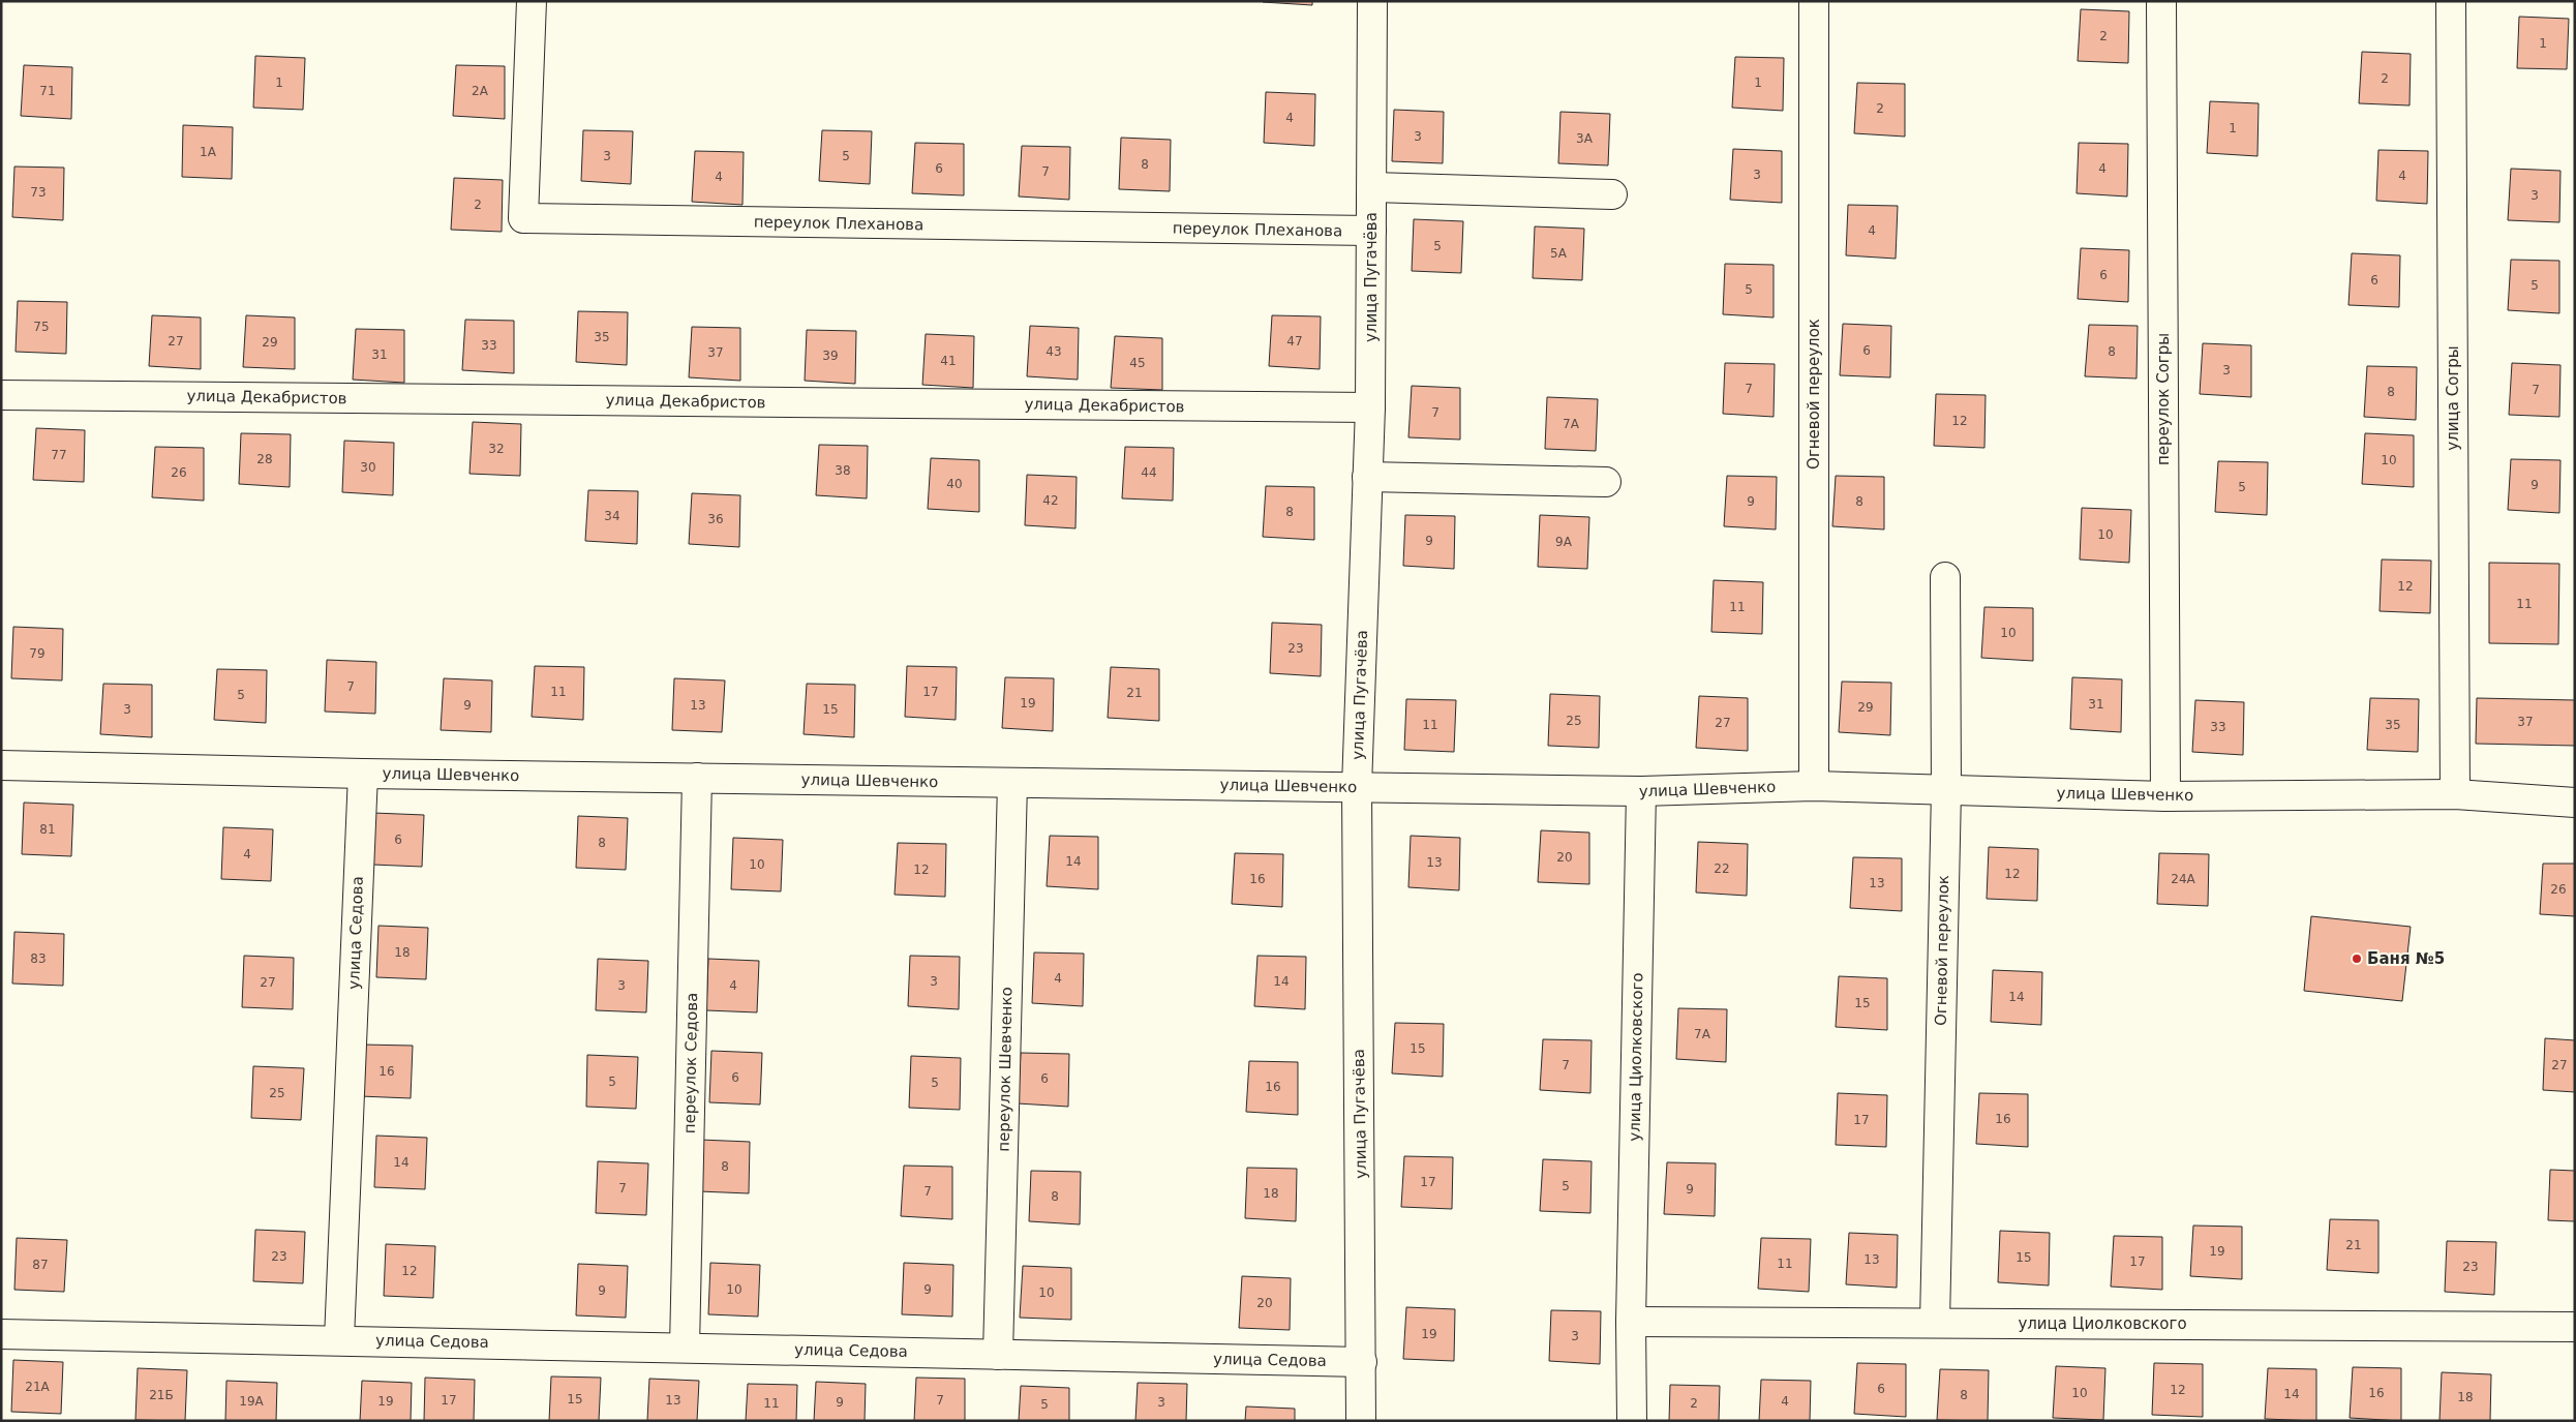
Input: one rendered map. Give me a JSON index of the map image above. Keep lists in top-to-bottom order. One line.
{"streets":{"street":["переулок Плеханова","улица Пугачёва","Огневой переулок","улица Декабристов","улица Согры","переулок Согры","улица Шевченко","улица Седова","улица Циолковского","переулок Седова","переулок Шевченко"]},"crossings":[["переулок Плеханова","улица Пугачёва"],["улица Пугачёва","улица Декабристов"],["улица Пугачёва","улица Шевченко"],["улица Пугачёва","улица Седова"],["Огневой переулок","улица Шевченко"],["Огневой переулок","улица Циолковского"],["улица Согры","улица Шевченко"],["переулок Согры","улица Шевченко"],["улица Шевченко","улица Седова"],["улица Шевченко","улица Циолковского"],["улица Шевченко","переулок Седова"],["улица Шевченко","переулок Шевченко"],["улица Седова","переулок Седова"],["улица Седова","переулок Шевченко"]],"places":["Баня №5"],"house_numbers":["2","1","2","1","1","71","2А","2","4","1","3","3А","1А","3","5","8","6","4","7","3","4","4","73","3","2","4","5","5А","6","6","5","5","75","35","27","47","29","33","6","43","8","37","31","39","41","45","3","7","7","8","7","12","7А","32","77","28","10","30","38","26","44","40","9","5","42","9","8","8","34","36","10","9","9А","12","11","11","10","23","79","7","11","17","21","5","19","31","9","13","29","3","15","25","37","27","11","35","33","81","6","8","4","20","14","13","10","22","12","12","16","24А","13","26","18","83","4","3","14","27","3","4","14","15","7А","15","7","27","16","6","6","5","5","16","25","16","17","14","8","17","5","7","9","7","18","8","21","19","23","15","13","17","11","87","23","12","10","9","9","10","20","19","3","21А","6","12","10","16","14","21Б","8","18","15","17","13","7","19А","19","4","9","3","11","2","5"]}
